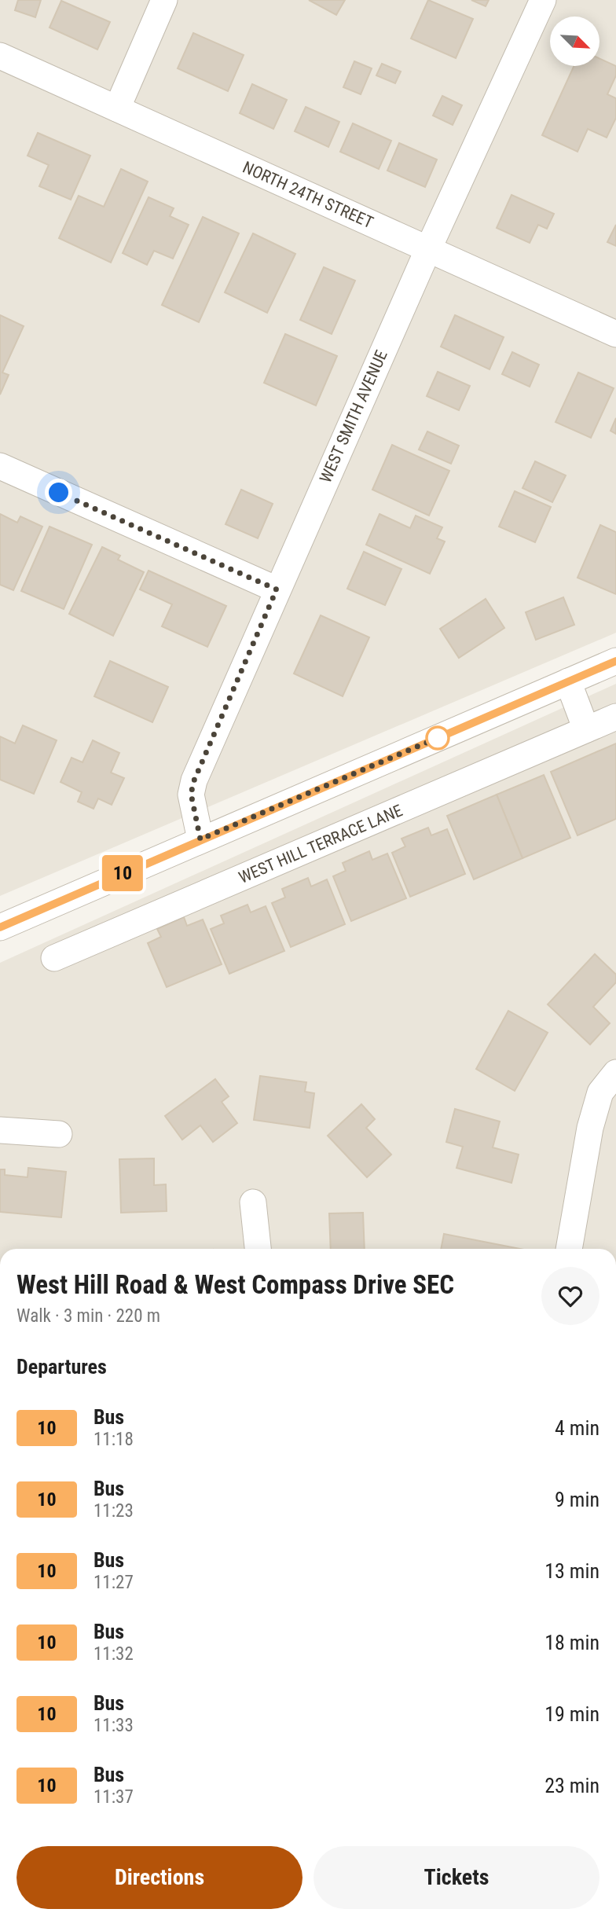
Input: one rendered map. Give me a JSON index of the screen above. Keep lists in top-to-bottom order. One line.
{"streets":{"street":["NORTH 24TH STREET","WEST SMITH AVENUE","WEST HILL TERRACE LANE"]},"crossings":[["NORTH 24TH STREET","WEST SMITH AVENUE"]],"lines":["bus line 10"],"north":"bottom right","page":{"on_map":"10","heading":[["West Hill Road & West Compass Drive SEC","Walk · 3 min · 220 m"],"Departures"],"list":[{"mark":"10","name":"Bus","note":"11:18","value":"4 min"},{"mark":"10","name":"Bus","note":"11:23","value":"9 min"},{"mark":"10","name":"Bus","note":"11:27","value":"13 min"},{"mark":"10","name":"Bus","note":"11:32","value":"18 min"},{"mark":"10","name":"Bus","note":"11:33","value":"19 min"},{"mark":"10","name":"Bus","note":"11:37","value":"23 min"}],"buttons":["Directions","Tickets"]}}
